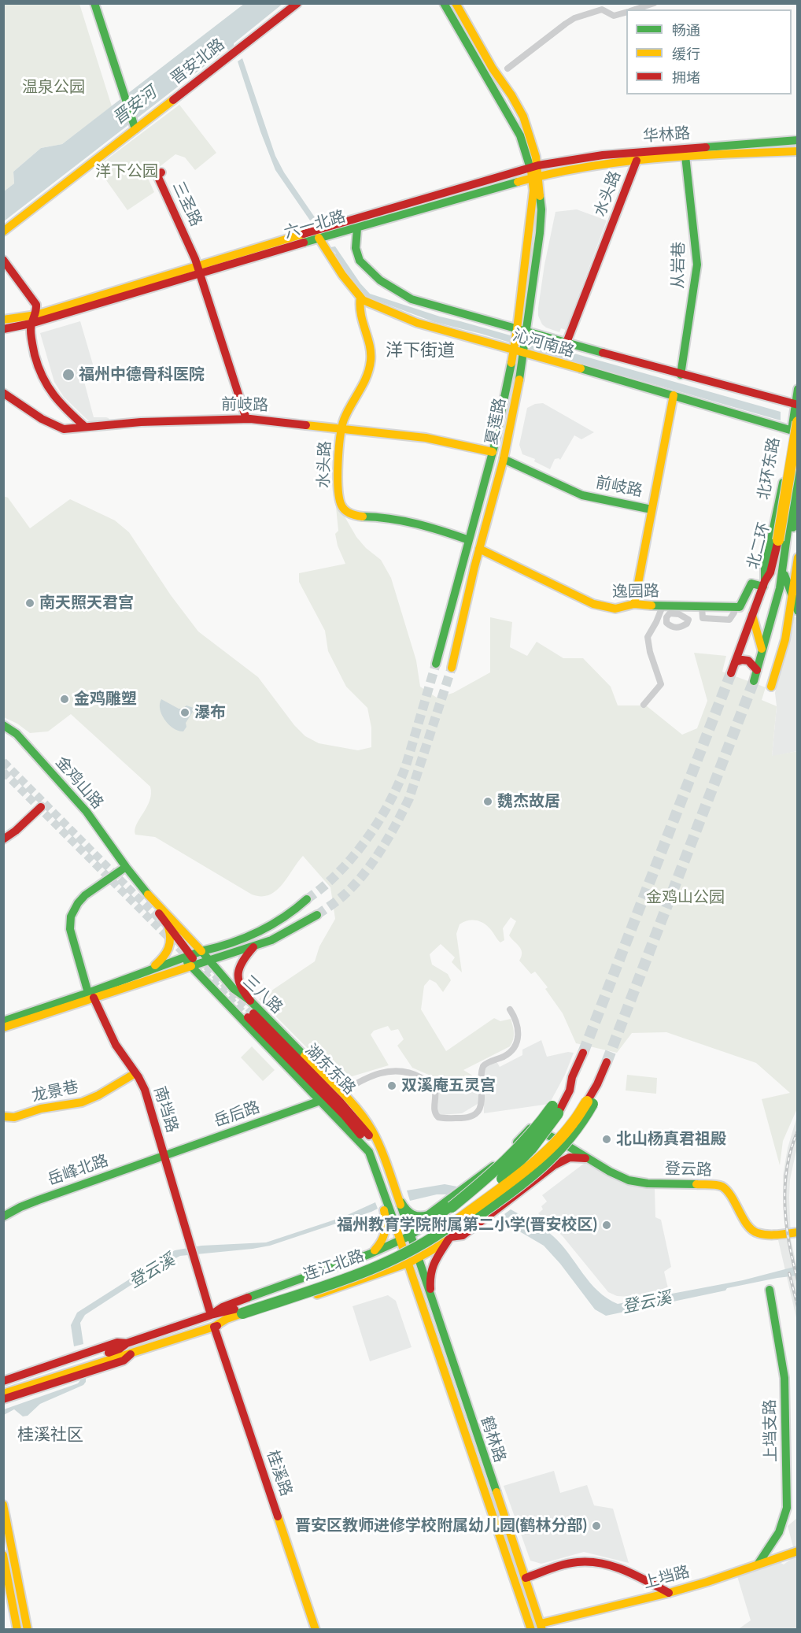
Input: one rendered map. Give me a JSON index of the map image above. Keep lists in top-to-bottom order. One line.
{"streets":{"main road":["晋安北路","华林路","水头路","三圣路","六一北路","从岩巷","沁河南路","前岐路","夏莲路","北环东路","北二环","逸园路","金鸡山路","三八路","湖东东路","龙景巷","南垱路","岳后路","登云路","岳峰北路","连江北路","上垱支路","鹤林路","桂溪路","上垱路"]},"crossings":[["华林路","水头路"],["华林路","六一北路"],["华林路","从岩巷"],["华林路","夏莲路"],["水头路","六一北路"],["水头路","沁河南路"],["水头路","前岐路"],["水头路","夏莲路"],["三圣路","六一北路"],["三圣路","前岐路"],["六一北路","沁河南路"],["六一北路","夏莲路"],["从岩巷","沁河南路"],["沁河南路","夏莲路"],["沁河南路","北环东路"],["沁河南路","北二环"],["前岐路","夏莲路"],["夏莲路","逸园路"],["北环东路","北二环"],["北环东路","逸园路"],["北二环","逸园路"],["金鸡山路","三八路"],["金鸡山路","南垱路"],["三八路","湖东东路"],["三八路","南垱路"],["三八路","岳后路"],["龙景巷","南垱路"],["南垱路","岳后路"],["南垱路","岳峰北路"],["南垱路","连江北路"],["岳后路","岳峰北路"],["连江北路","桂溪路"],["上垱支路","上垱路"],["鹤林路","上垱路"]],"districts":["洋下街道","桂溪社区"],"water":["晋安河","登云溪"],"parks":["温泉公园","洋下公园","金鸡山公园"],"places":["福州中德骨科医院","南天照天君宫","金鸡雕塑","瀑布","魏杰故居","双溪庵五灵宫","北山杨真君祖殿","福州教育学院附属第二小学(晋安校区)","晋安区教师进修学校附属幼儿园(鹤林分部)"],"legend":["畅通","缓行","拥堵"]}
